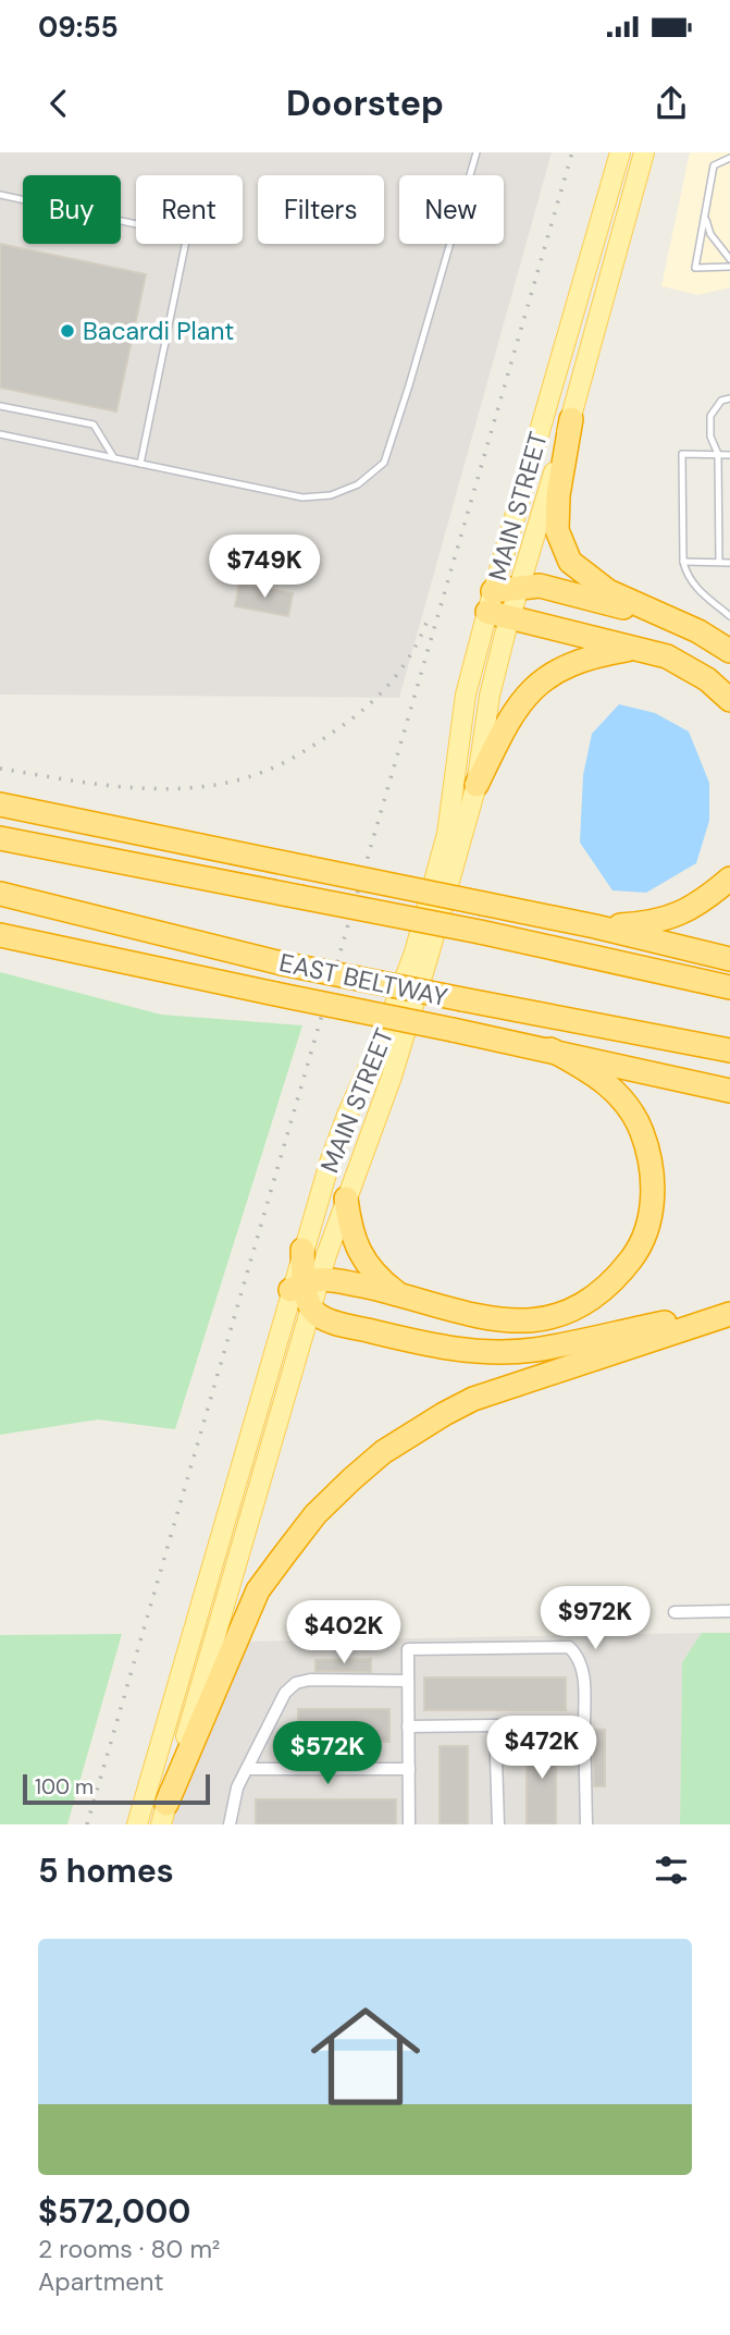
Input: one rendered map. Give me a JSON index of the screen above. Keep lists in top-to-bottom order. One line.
{"streets":{"highway":["EAST BELTWAY"],"main road":["MAIN STREET"]},"places":["Bacardi Plant"],"scale_bar":"100 m","page":{"status":"09:55","header":"Doorstep","chip":["Buy","Rent","Filters","New"],"price":["$749K","$972K","$402K","$472K","$572K"],"scale":"100 m","heading":"5 homes","list":[{"name":"$572,000","note":"2 rooms · 80 m² · Apartment"}]}}
